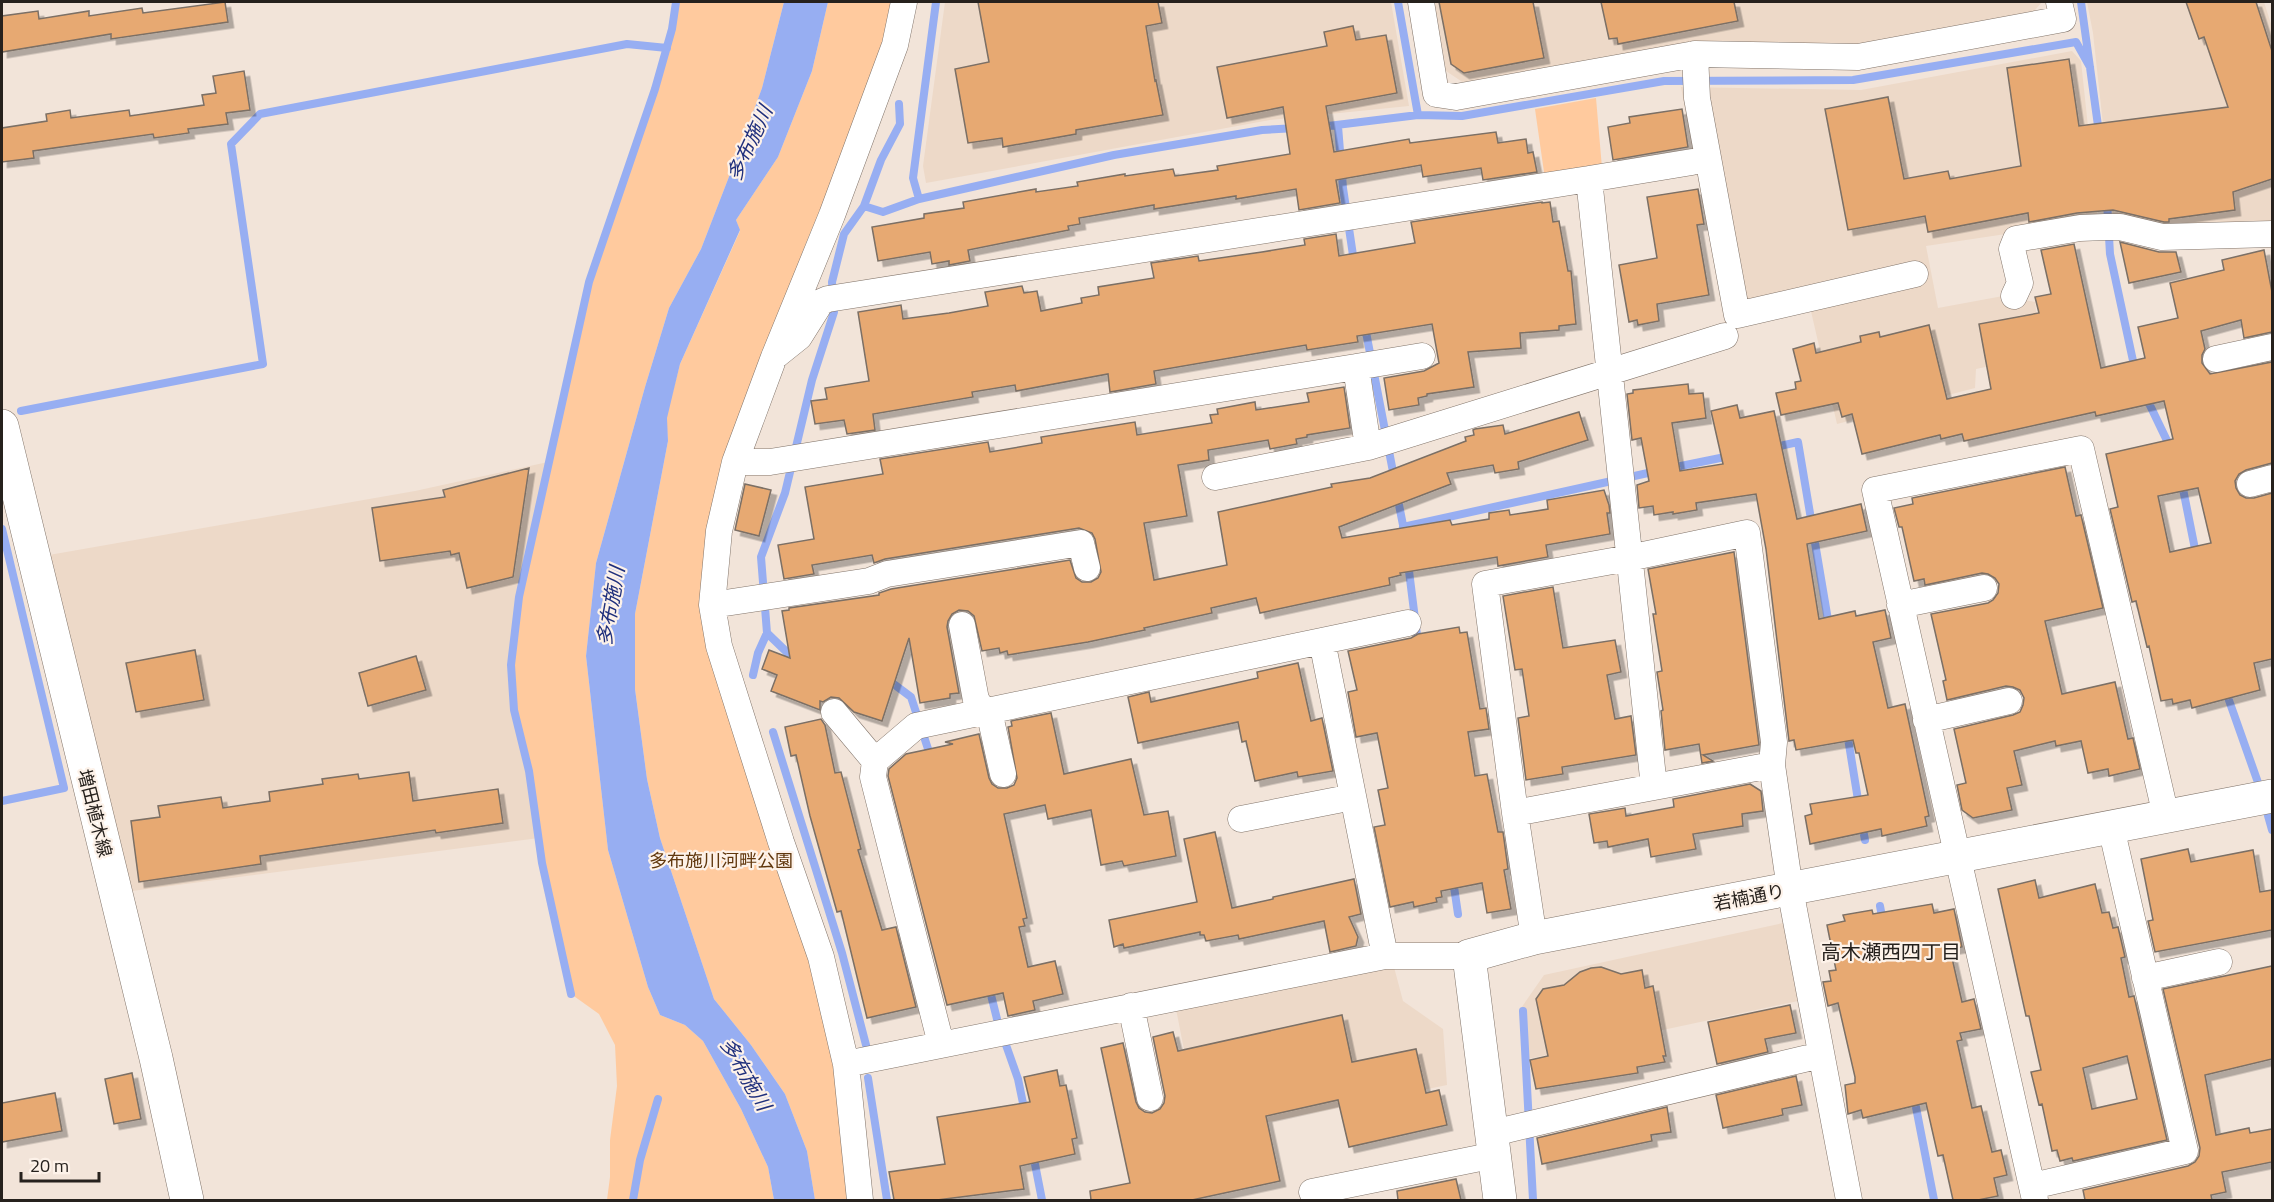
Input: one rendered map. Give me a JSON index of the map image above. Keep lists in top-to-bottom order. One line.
{"streets":{"street":["増田植木線","若楠通り"]},"districts":["高木瀬西四丁目"],"water":["多布施川"],"parks":["多布施川河畔公園"],"scale_bar":"20 m"}
